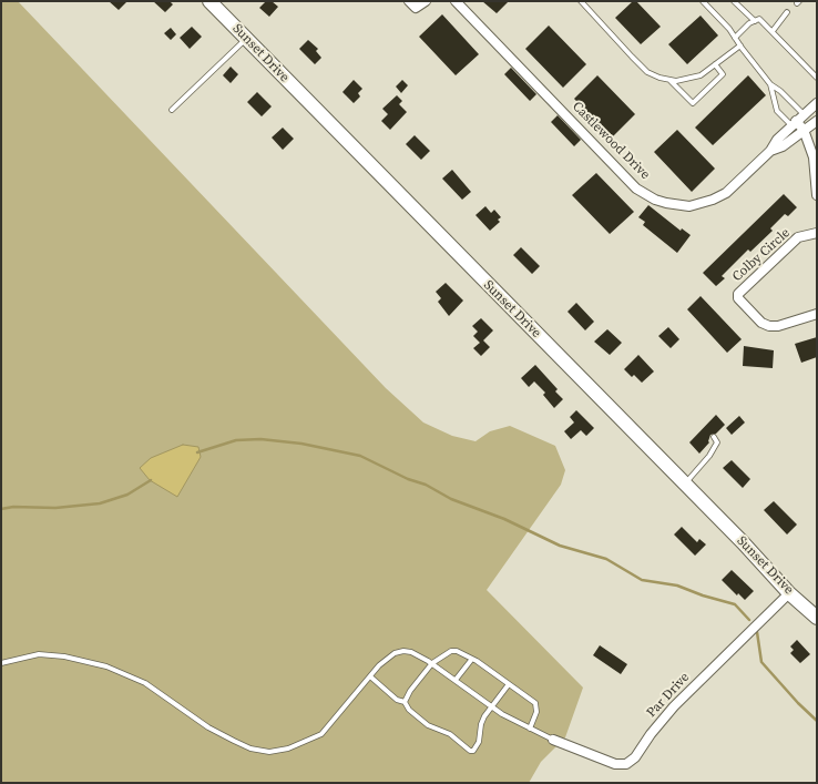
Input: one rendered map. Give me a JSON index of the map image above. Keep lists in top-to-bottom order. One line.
{"streets":{"street":["Sunset Drive","Castlewood Drive","Colby Circle","Par Drive"]},"crossings":[["Sunset Drive","Par Drive"]]}
